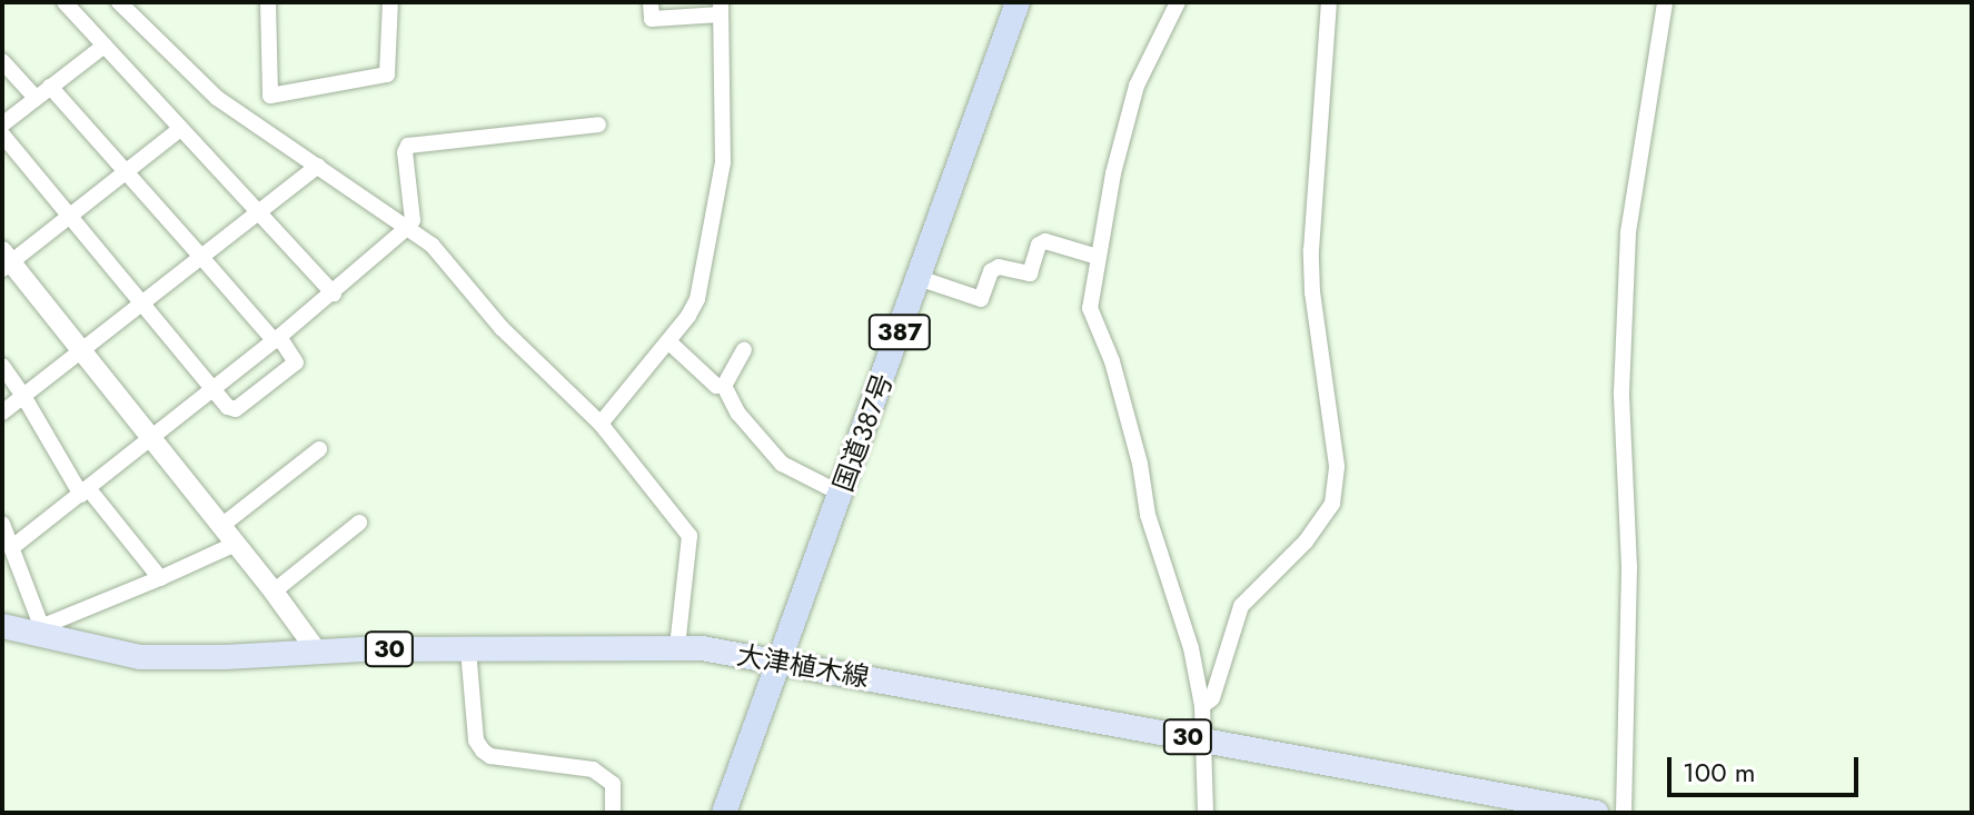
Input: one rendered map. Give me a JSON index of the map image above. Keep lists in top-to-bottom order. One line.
{"streets":{"highway":["387","国道387号"],"main road":["30","大津植木線"]},"crossings":[["国道387号","大津植木線"]],"scale_bar":"100 m"}
